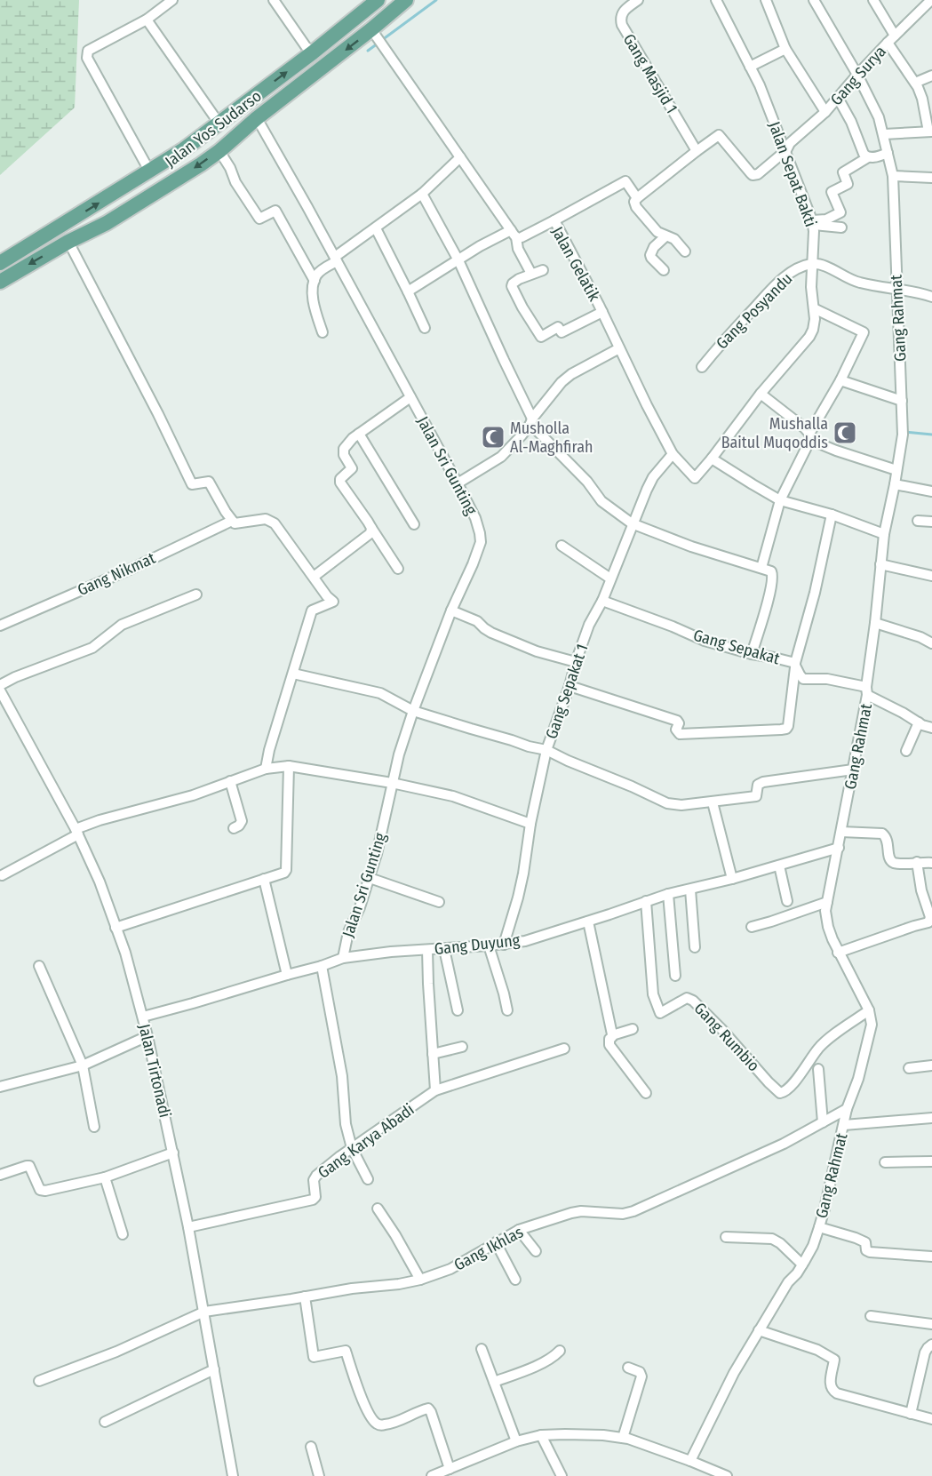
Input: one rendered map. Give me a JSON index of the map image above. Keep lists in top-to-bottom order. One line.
{"streets":{"main road":["Jalan Yos Sudarso"],"street":["Gang Masjid 1","Gang Surya","Jalan Sepat Bakti","Jalan Gelatik","Gang Posyandu","Gang Rahmat","Jalan Sri Gunting","Gang Nikmat","Gang Sepakat","Gang Sepakat 1","Gang Duyung","Gang Rumbio","Jalan Tirtonadi","Gang Karya Abadi","Gang Ikhlas"]},"crossings":[["Gang Masjid 1","Gang Surya"],["Gang Surya","Jalan Sepat Bakti"],["Gang Surya","Gang Rahmat"],["Jalan Yos Sudarso","Jalan Sri Gunting"],["Jalan Sepat Bakti","Jalan Gelatik"],["Jalan Sepat Bakti","Gang Posyandu"],["Jalan Sepat Bakti","Gang Sepakat 1"],["Jalan Gelatik","Gang Sepakat 1"],["Gang Rahmat","Gang Sepakat"],["Gang Rahmat","Gang Duyung"],["Gang Rahmat","Gang Rumbio"],["Gang Rahmat","Gang Ikhlas"],["Jalan Sri Gunting","Gang Duyung"],["Gang Sepakat","Gang Sepakat 1"],["Gang Sepakat 1","Gang Duyung"],["Gang Duyung","Gang Rumbio"],["Gang Duyung","Jalan Tirtonadi"],["Jalan Tirtonadi","Gang Karya Abadi"],["Jalan Tirtonadi","Gang Ikhlas"]],"places":{"mosque":["Mushalla Baitul Muqoddis","Musholla Al-Maghfirah"]}}
